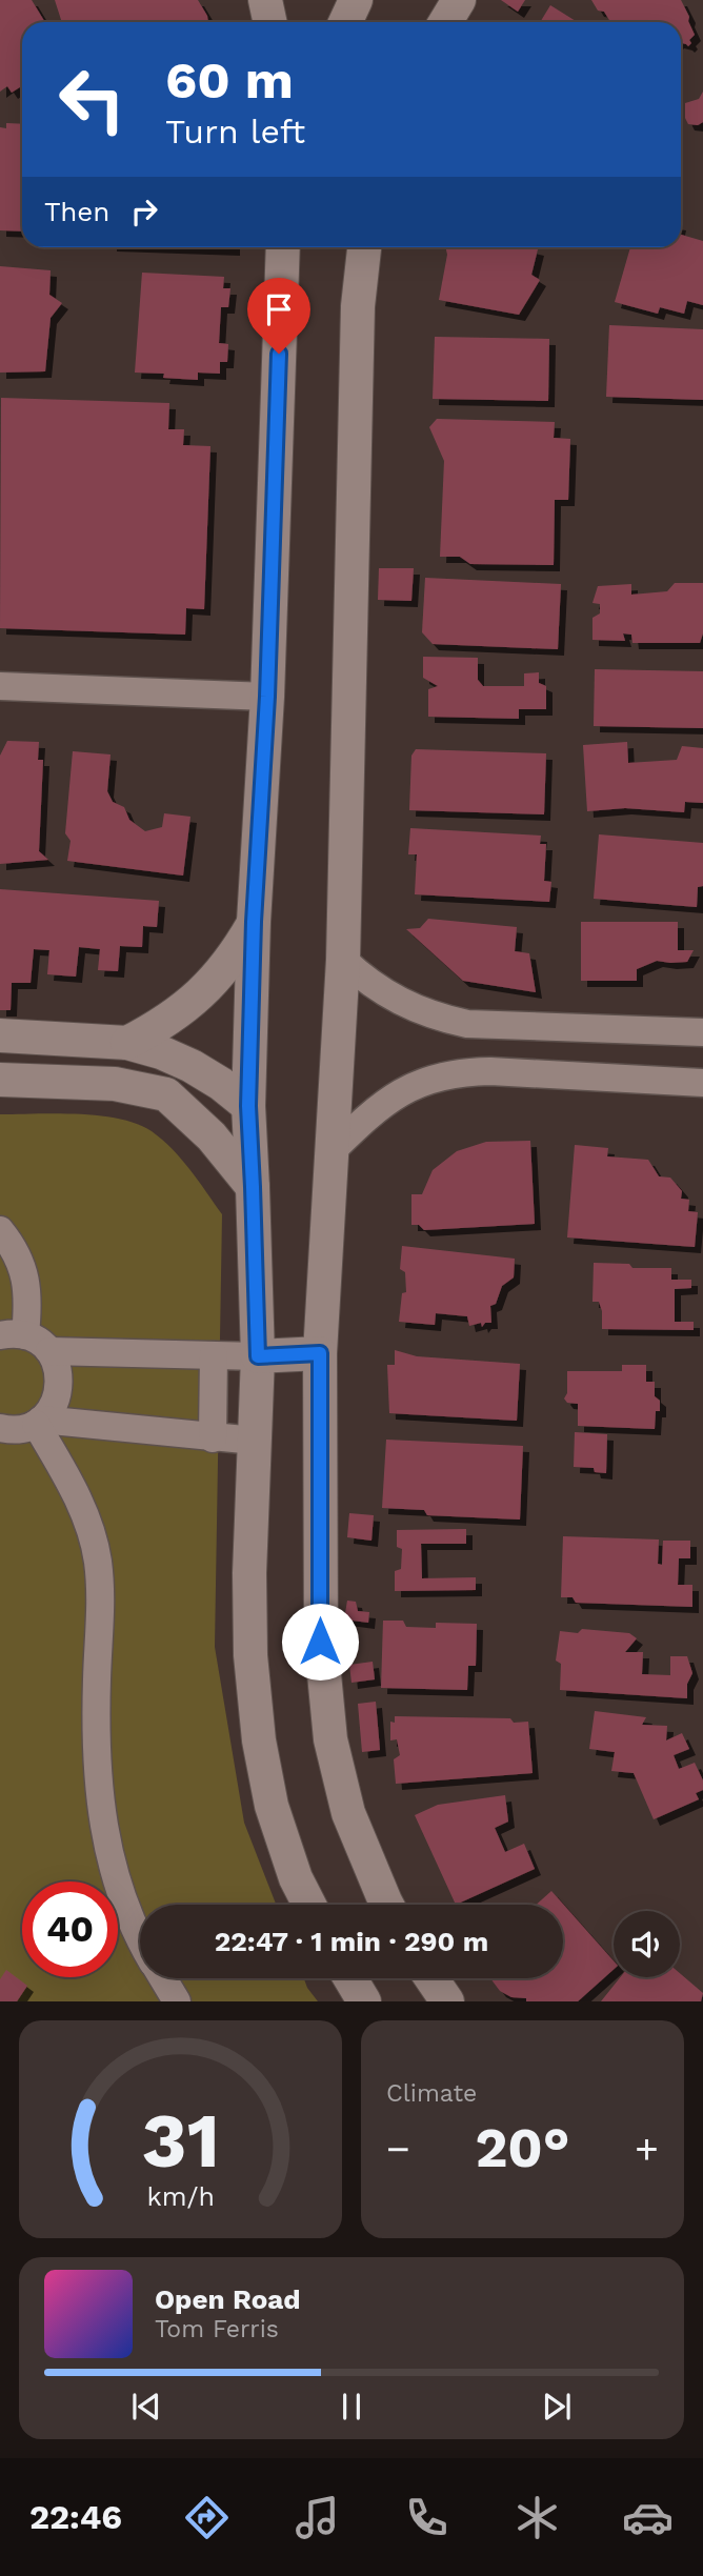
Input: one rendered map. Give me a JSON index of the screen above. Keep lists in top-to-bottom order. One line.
{"page":{"turn":["60 m","Turn left"],"then":"Then","limit":"40","trip":"22:47 · 1 min · 290 m","tile":"Climate","heat":["−","20°","+"],"song":["Open Road","Tom Ferris"],"tabs":"22:46","gauge":["31","km/h"]}}
